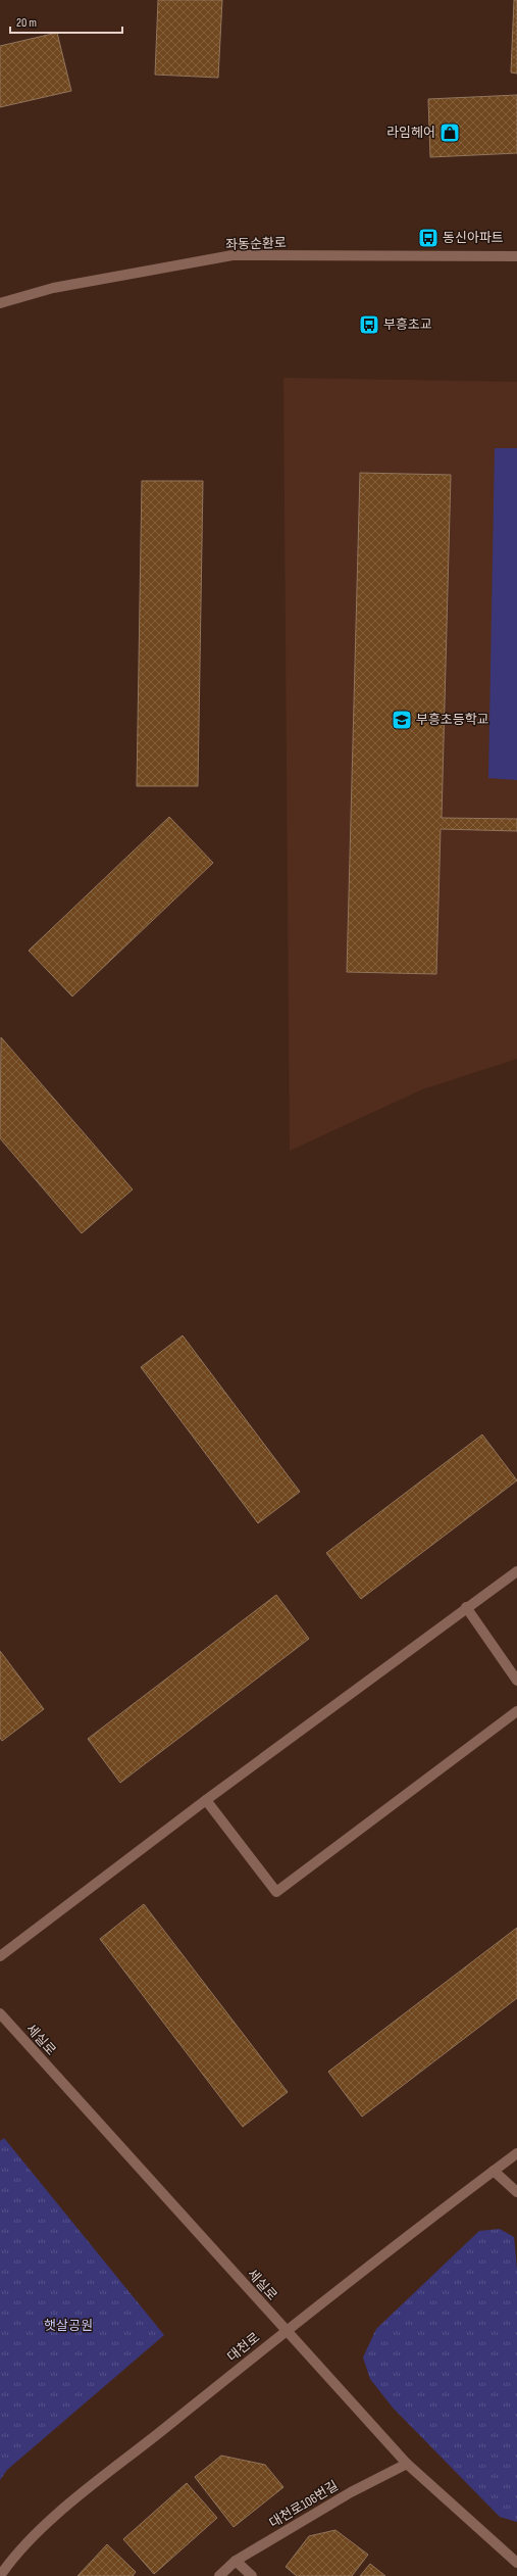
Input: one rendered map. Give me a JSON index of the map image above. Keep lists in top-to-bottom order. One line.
{"streets":{"street":["좌동순환로","세실로","대천로","대천로106번길"]},"crossings":[["세실로","대천로"],["세실로","대천로106번길"]],"parks":["햇살공원"],"places":{"shop":["라임헤어"],"bus stop":["동신아파트","부흥초교"],"school or university":["부흥초등학교"]},"scale_bar":"20 m"}
